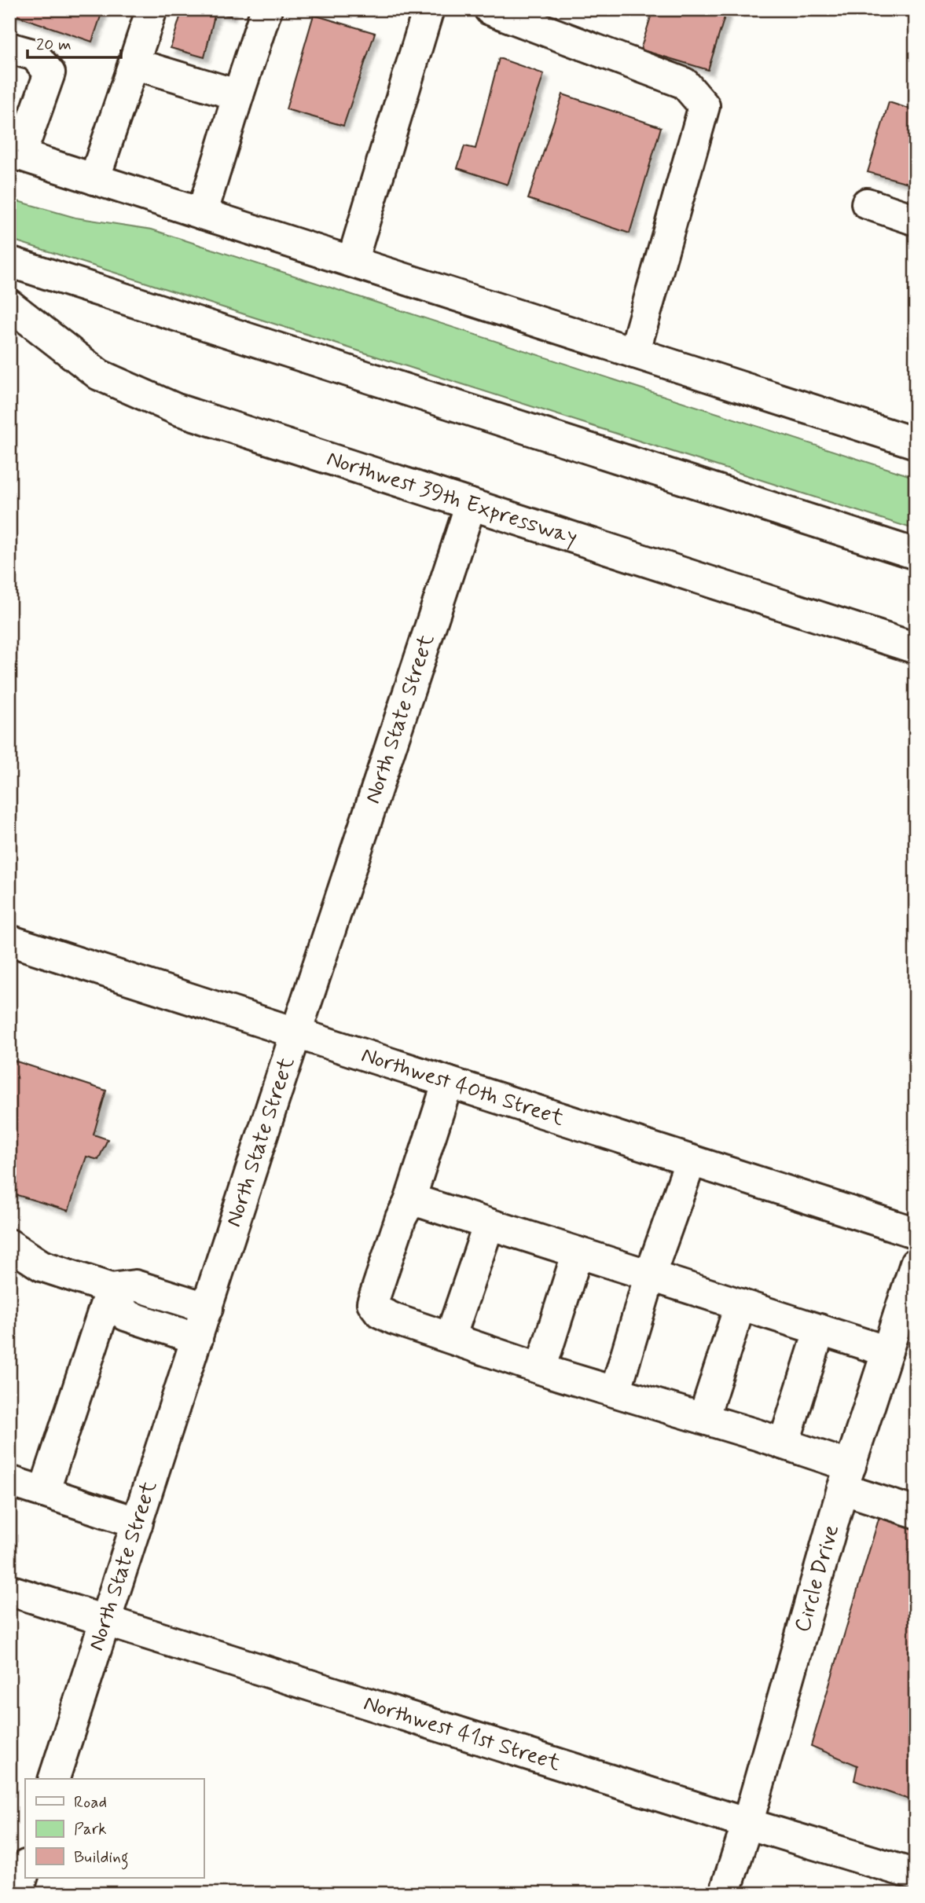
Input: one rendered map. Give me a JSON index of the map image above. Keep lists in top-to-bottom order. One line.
{"streets":{"main road":["Northwest 39th Expressway","North State Street","Northwest 40th Street","Circle Drive","Northwest 41st Street"]},"crossings":[["Northwest 39th Expressway","North State Street"],["North State Street","Northwest 40th Street"],["North State Street","Northwest 41st Street"],["Circle Drive","Northwest 41st Street"]],"legend":["Road","Park","Building"],"scale_bar":"20 m"}
